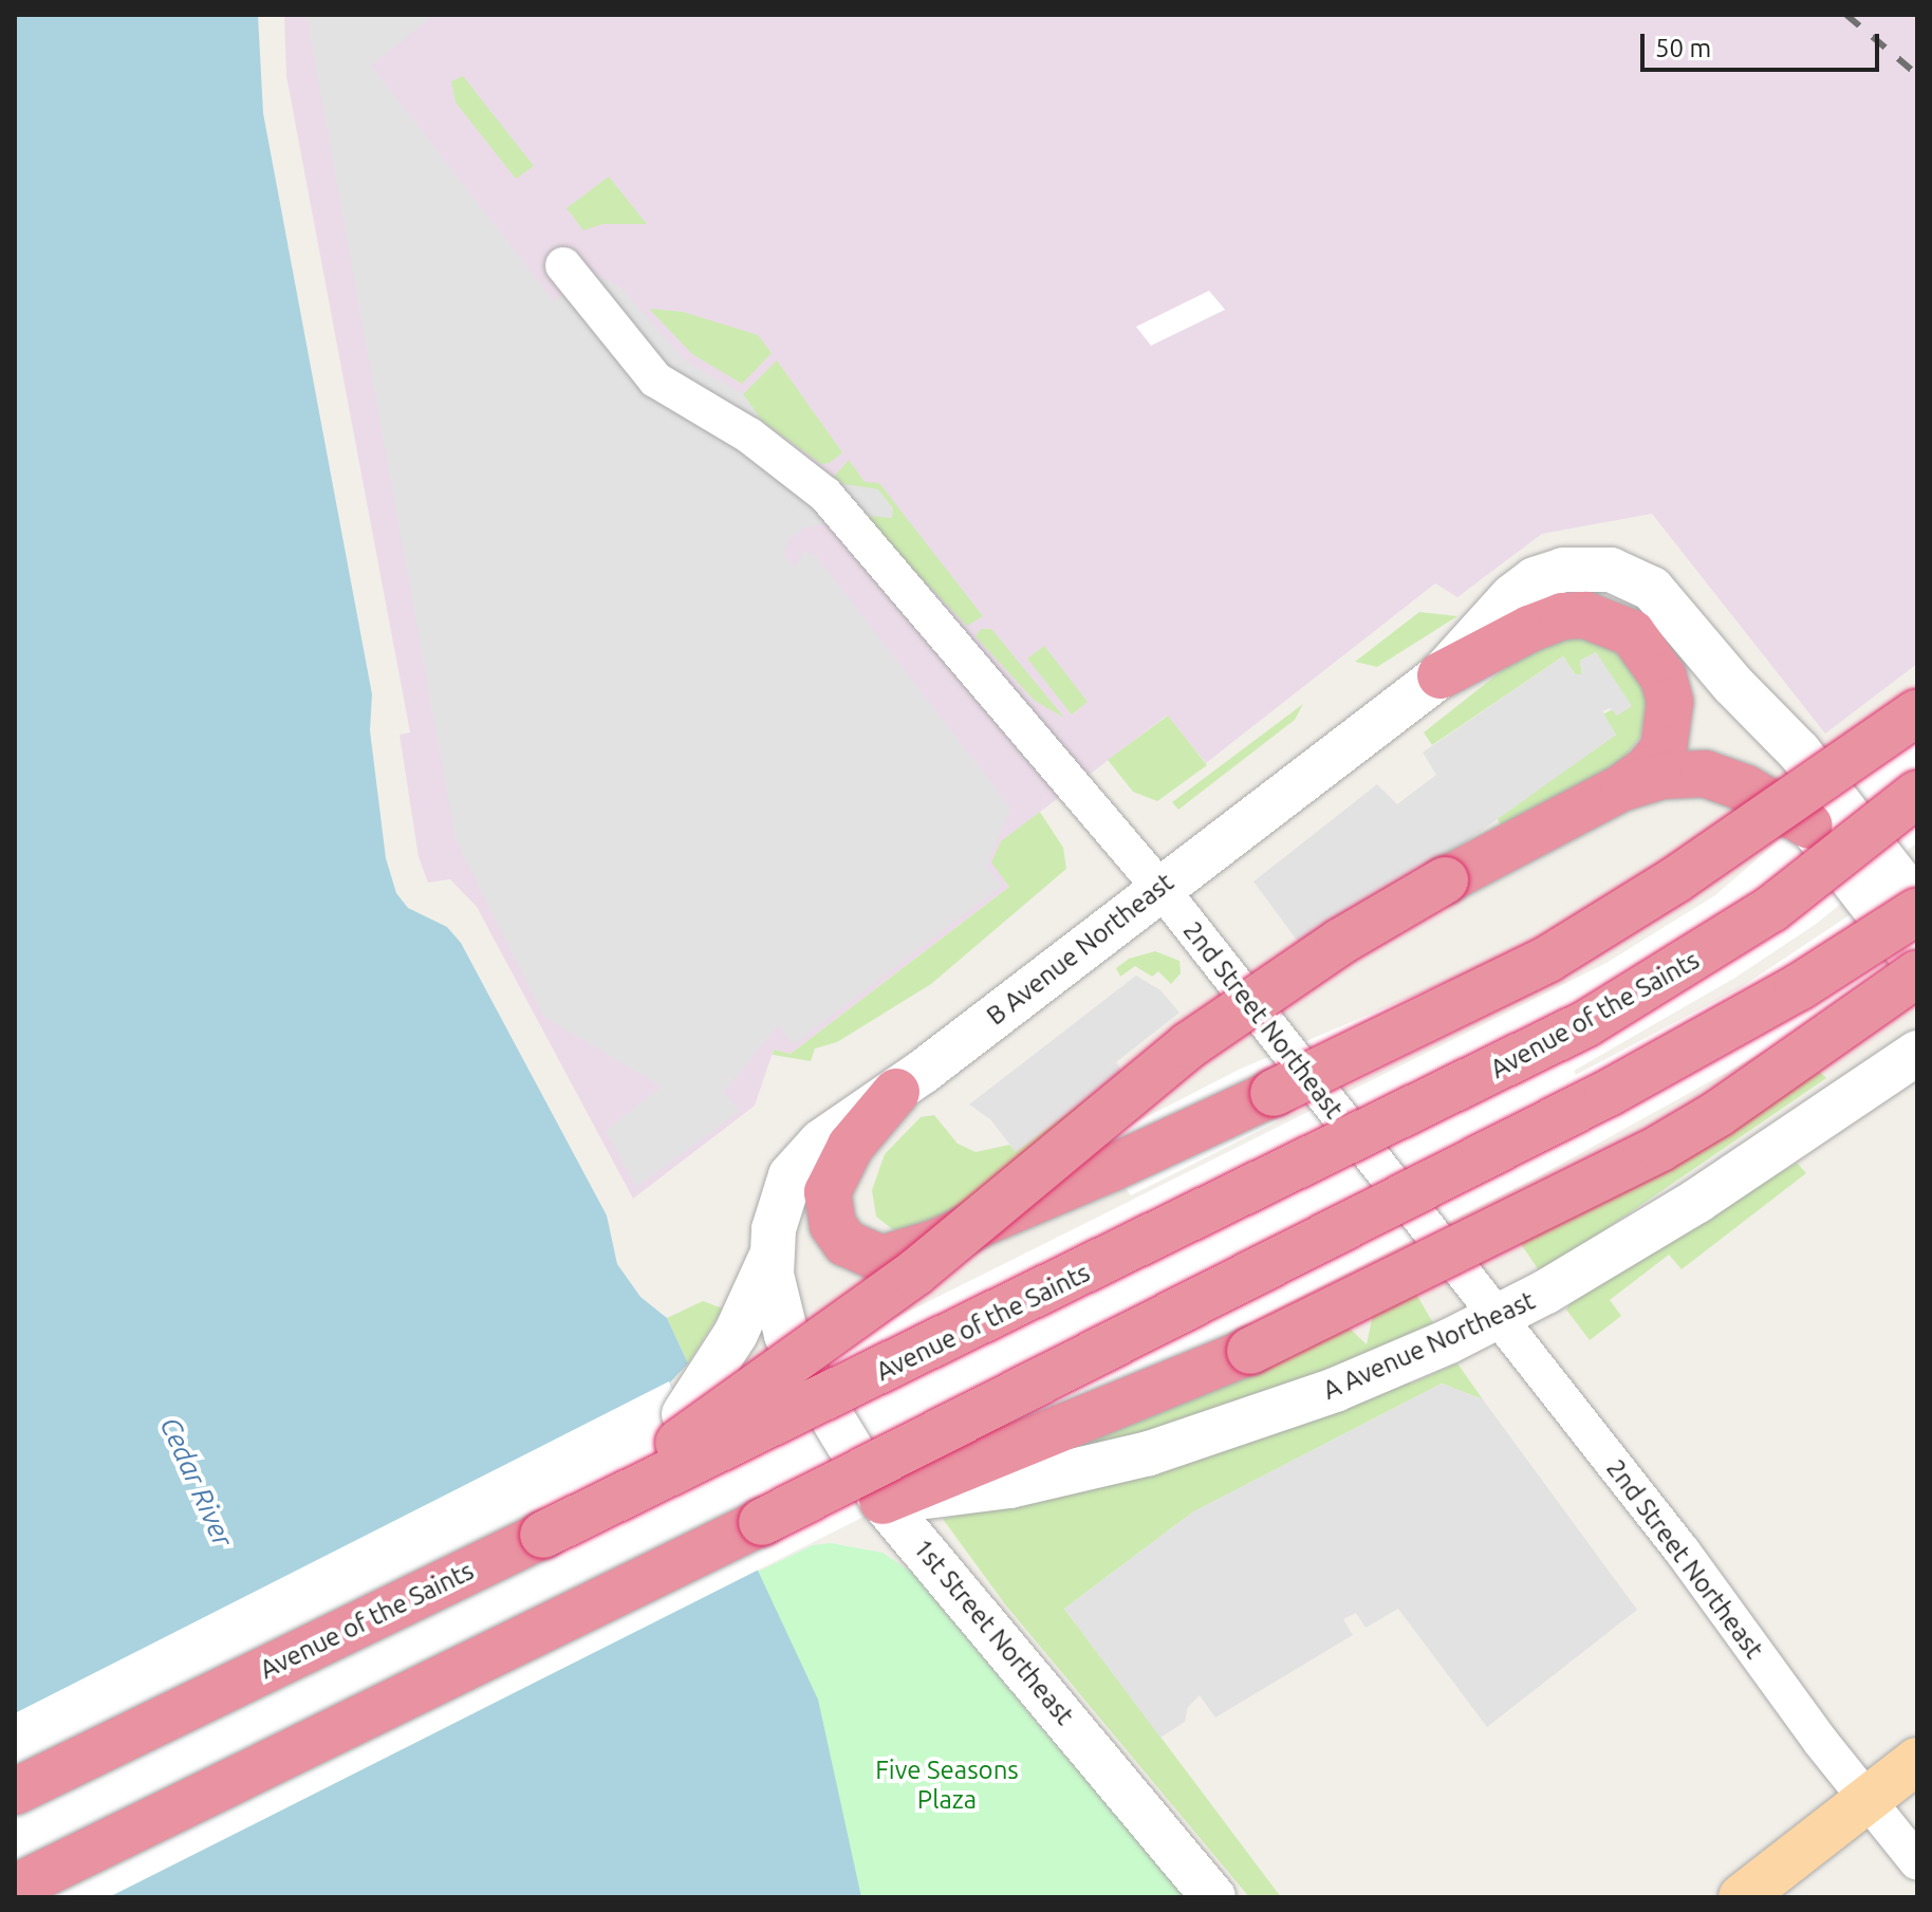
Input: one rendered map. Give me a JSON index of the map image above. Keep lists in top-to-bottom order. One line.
{"streets":{"highway":["Avenue of the Saints"],"street":["B Avenue Northeast","2nd Street Northeast","A Avenue Northeast","1st Street Northeast"]},"crossings":[["B Avenue Northeast","2nd Street Northeast"],["B Avenue Northeast","1st Street Northeast"],["2nd Street Northeast","A Avenue Northeast"],["A Avenue Northeast","1st Street Northeast"]],"water":["Cedar River"],"parks":["Five Seasons Plaza"],"scale_bar":"50 m"}
